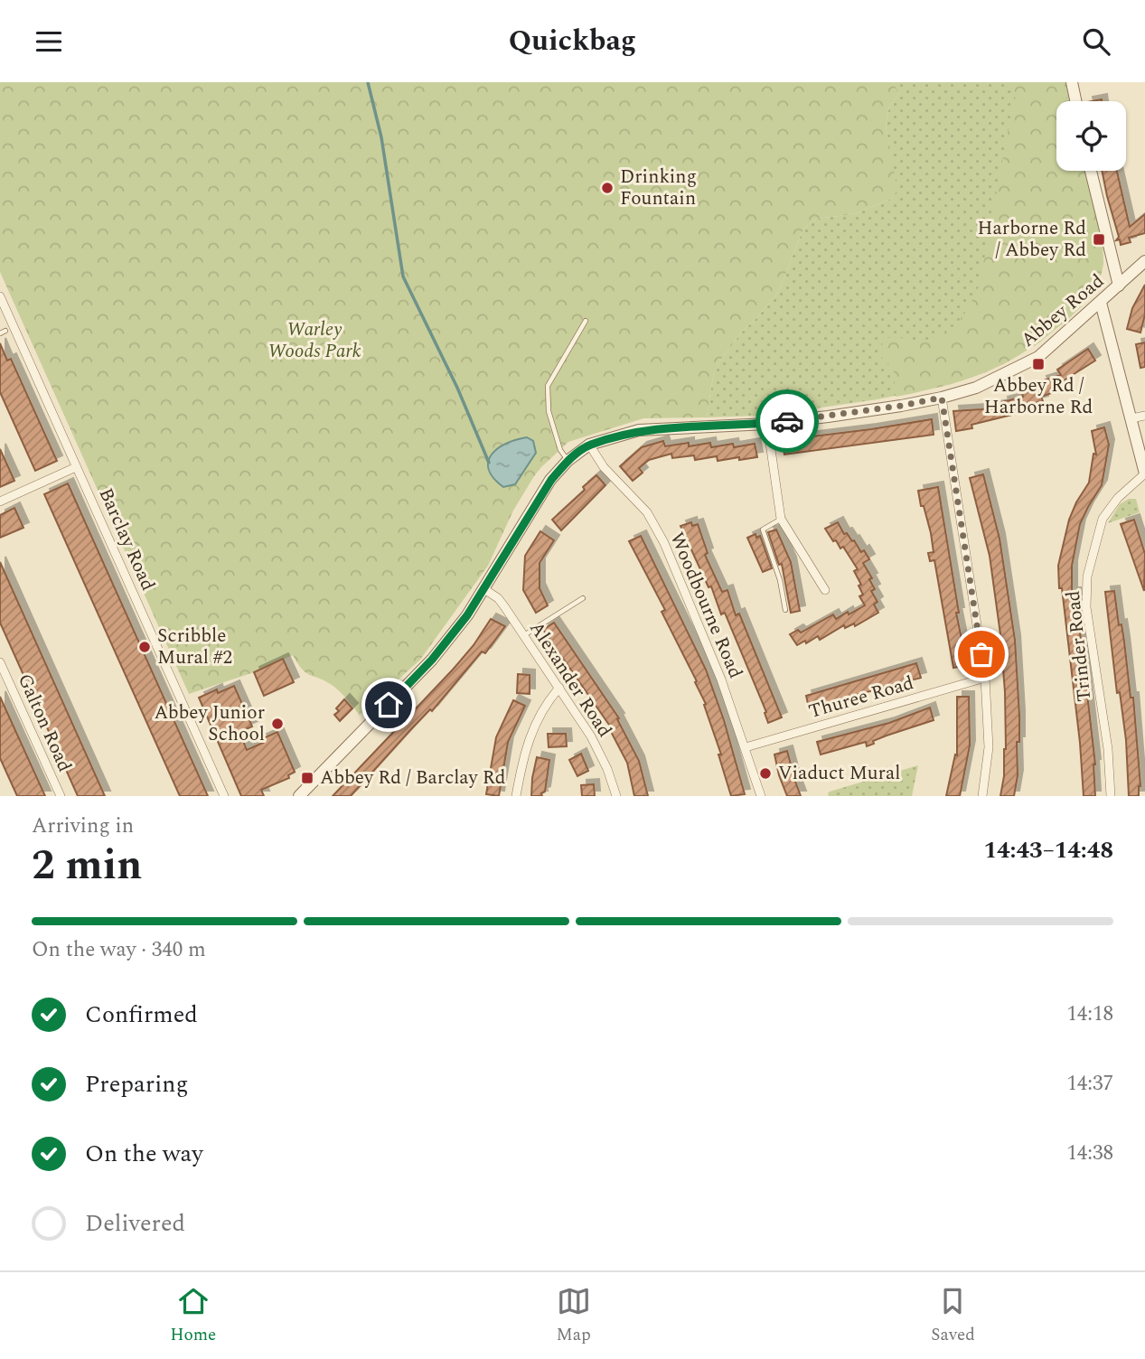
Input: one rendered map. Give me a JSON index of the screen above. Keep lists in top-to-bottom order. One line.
{"streets":{"street":["Abbey Road","Barclay Road","Woodbourne Road","Trinder Road","Alexander Road","Thuree Road","Galton Road"]},"crossings":[["Abbey Road","Woodbourne Road"],["Abbey Road","Alexander Road"],["Woodbourne Road","Thuree Road"]],"parks":["Warley Woods Park"],"places":{"other":["Drinking Fountain","Scribble Mural #2","Abbey Junior School","Viaduct Mural"],"transit":["Harborne Rd / Abbey Rd","Abbey Rd / Harborne Rd","Abbey Rd / Barclay Rd"]},"page":{"header":"Quickbag","heading":["2 min","Arriving in","14:43–14:48"],"bar":"On the way · 340 m","list":[["Confirmed","14:18"],["Preparing","14:37"],["On the way","14:38"],"Delivered"],"tabs":["Home","Map","Saved"]}}
